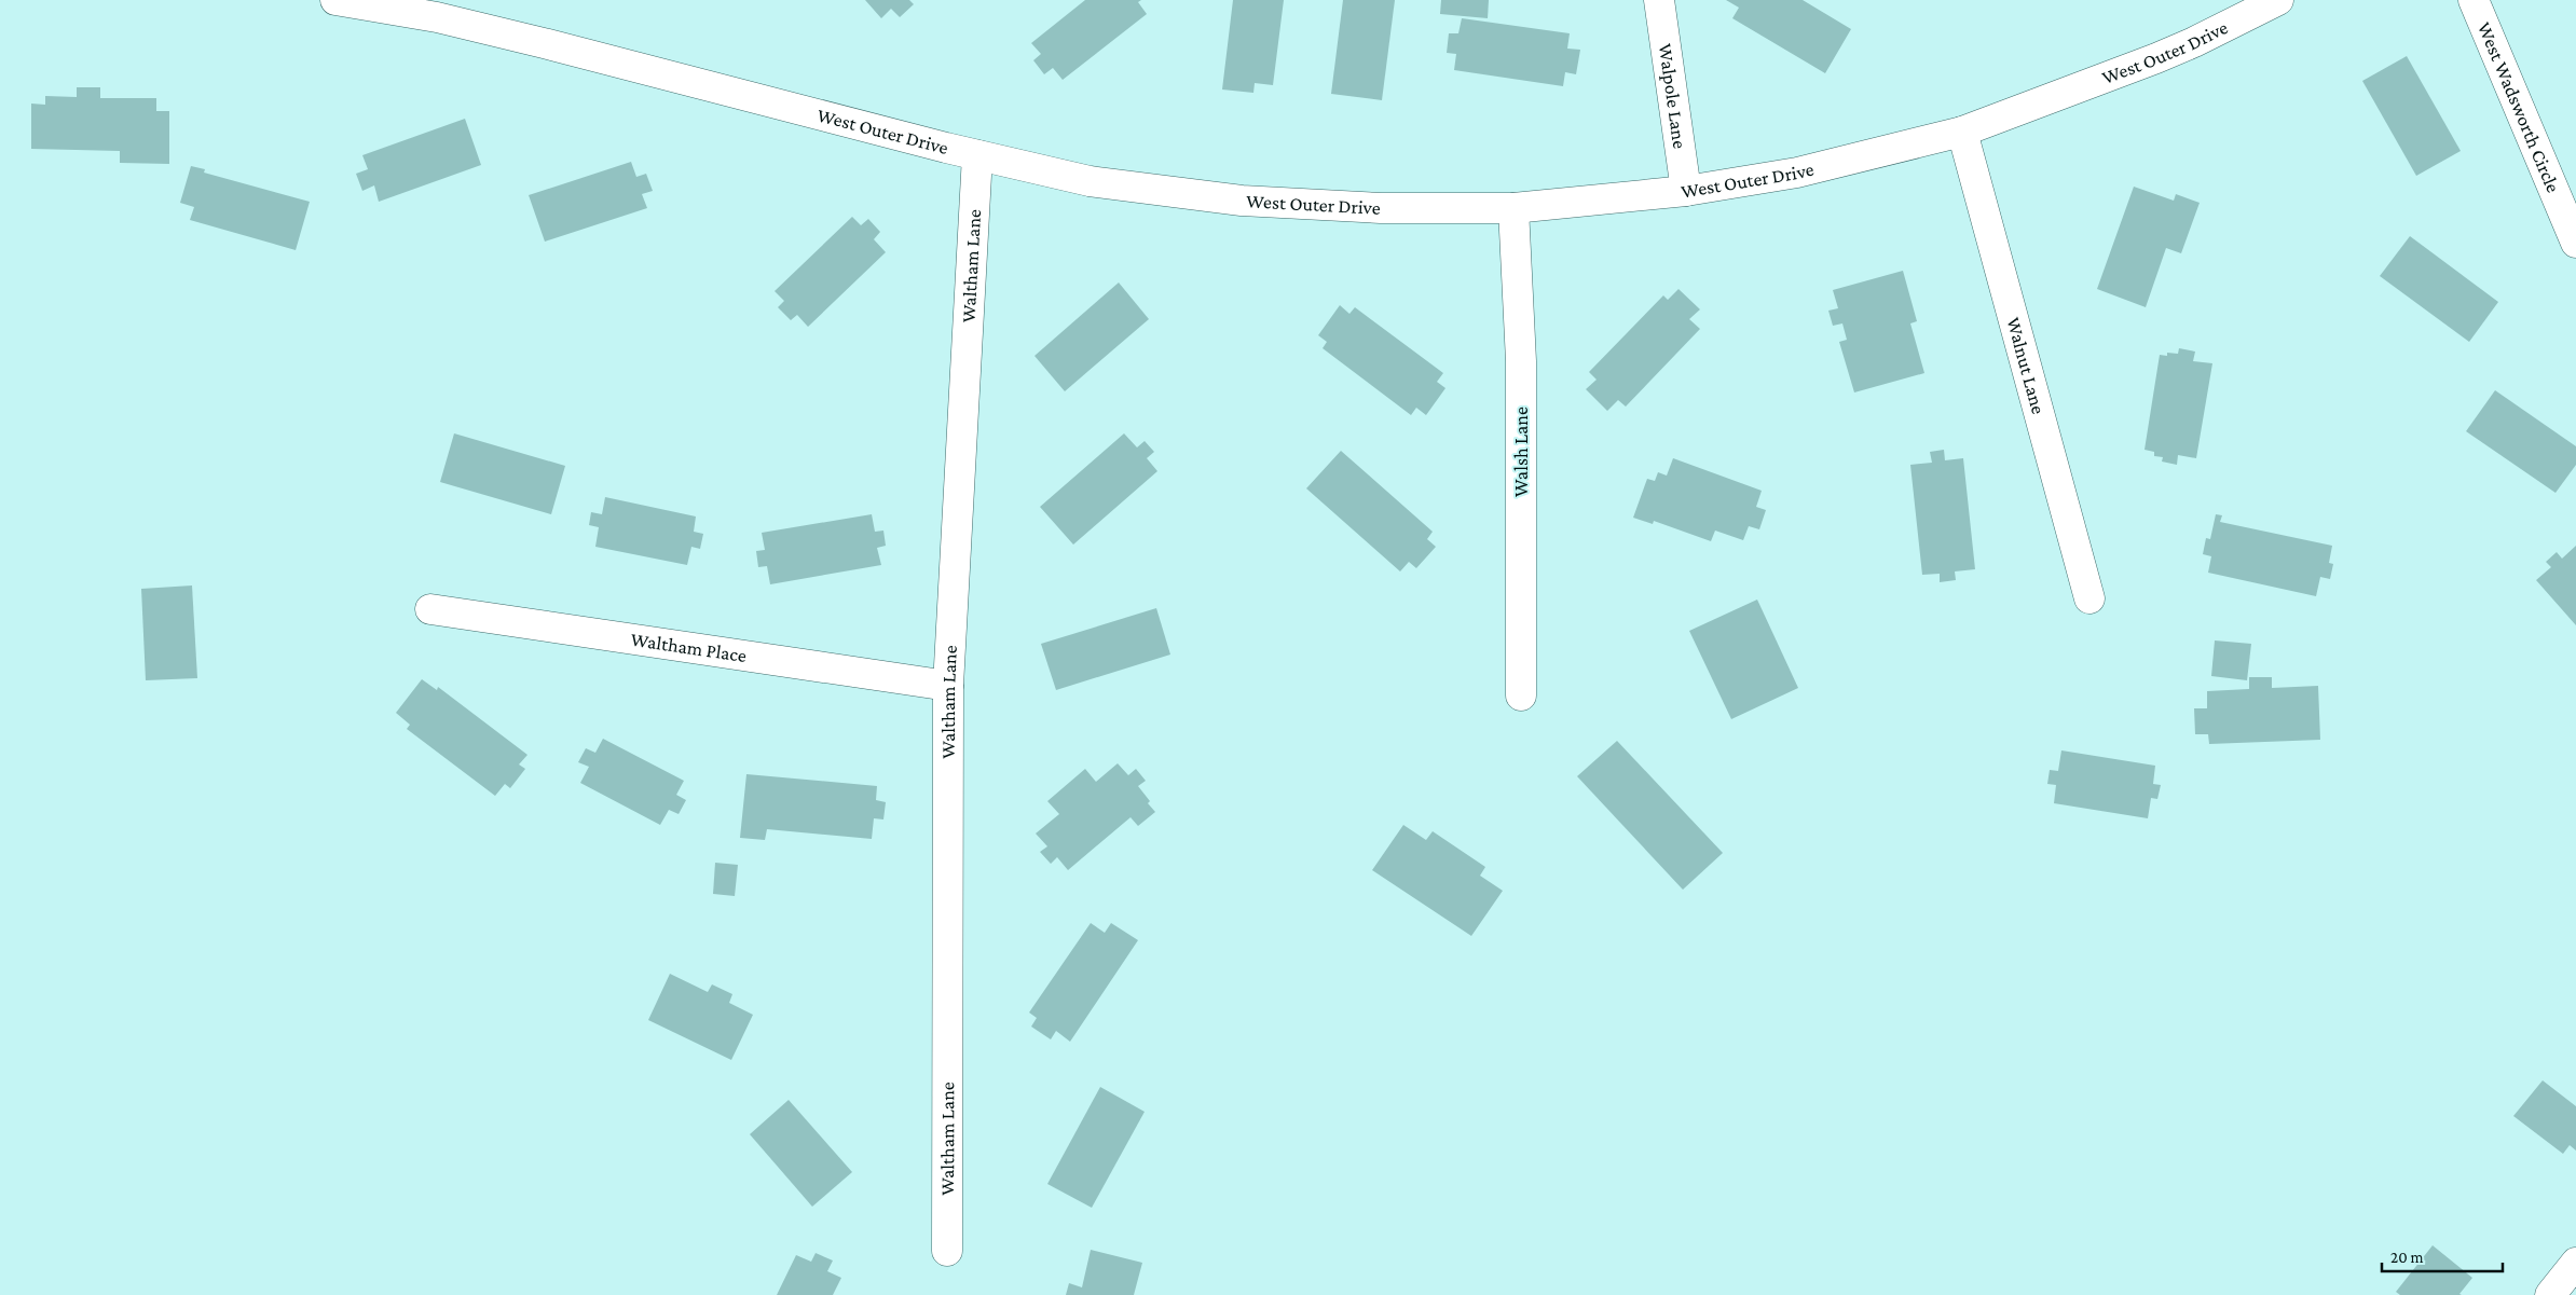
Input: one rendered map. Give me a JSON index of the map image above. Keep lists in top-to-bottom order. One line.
{"streets":{"street":["West Outer Drive","Walpole Lane","West Wadsworth Circle","Waltham Lane","Walnut Lane","Walsh Lane","Waltham Place"]},"crossings":[["West Outer Drive","Walpole Lane"],["West Outer Drive","Waltham Lane"],["West Outer Drive","Walnut Lane"],["West Outer Drive","Walsh Lane"],["Waltham Lane","Waltham Place"]],"scale_bar":"20 m"}
